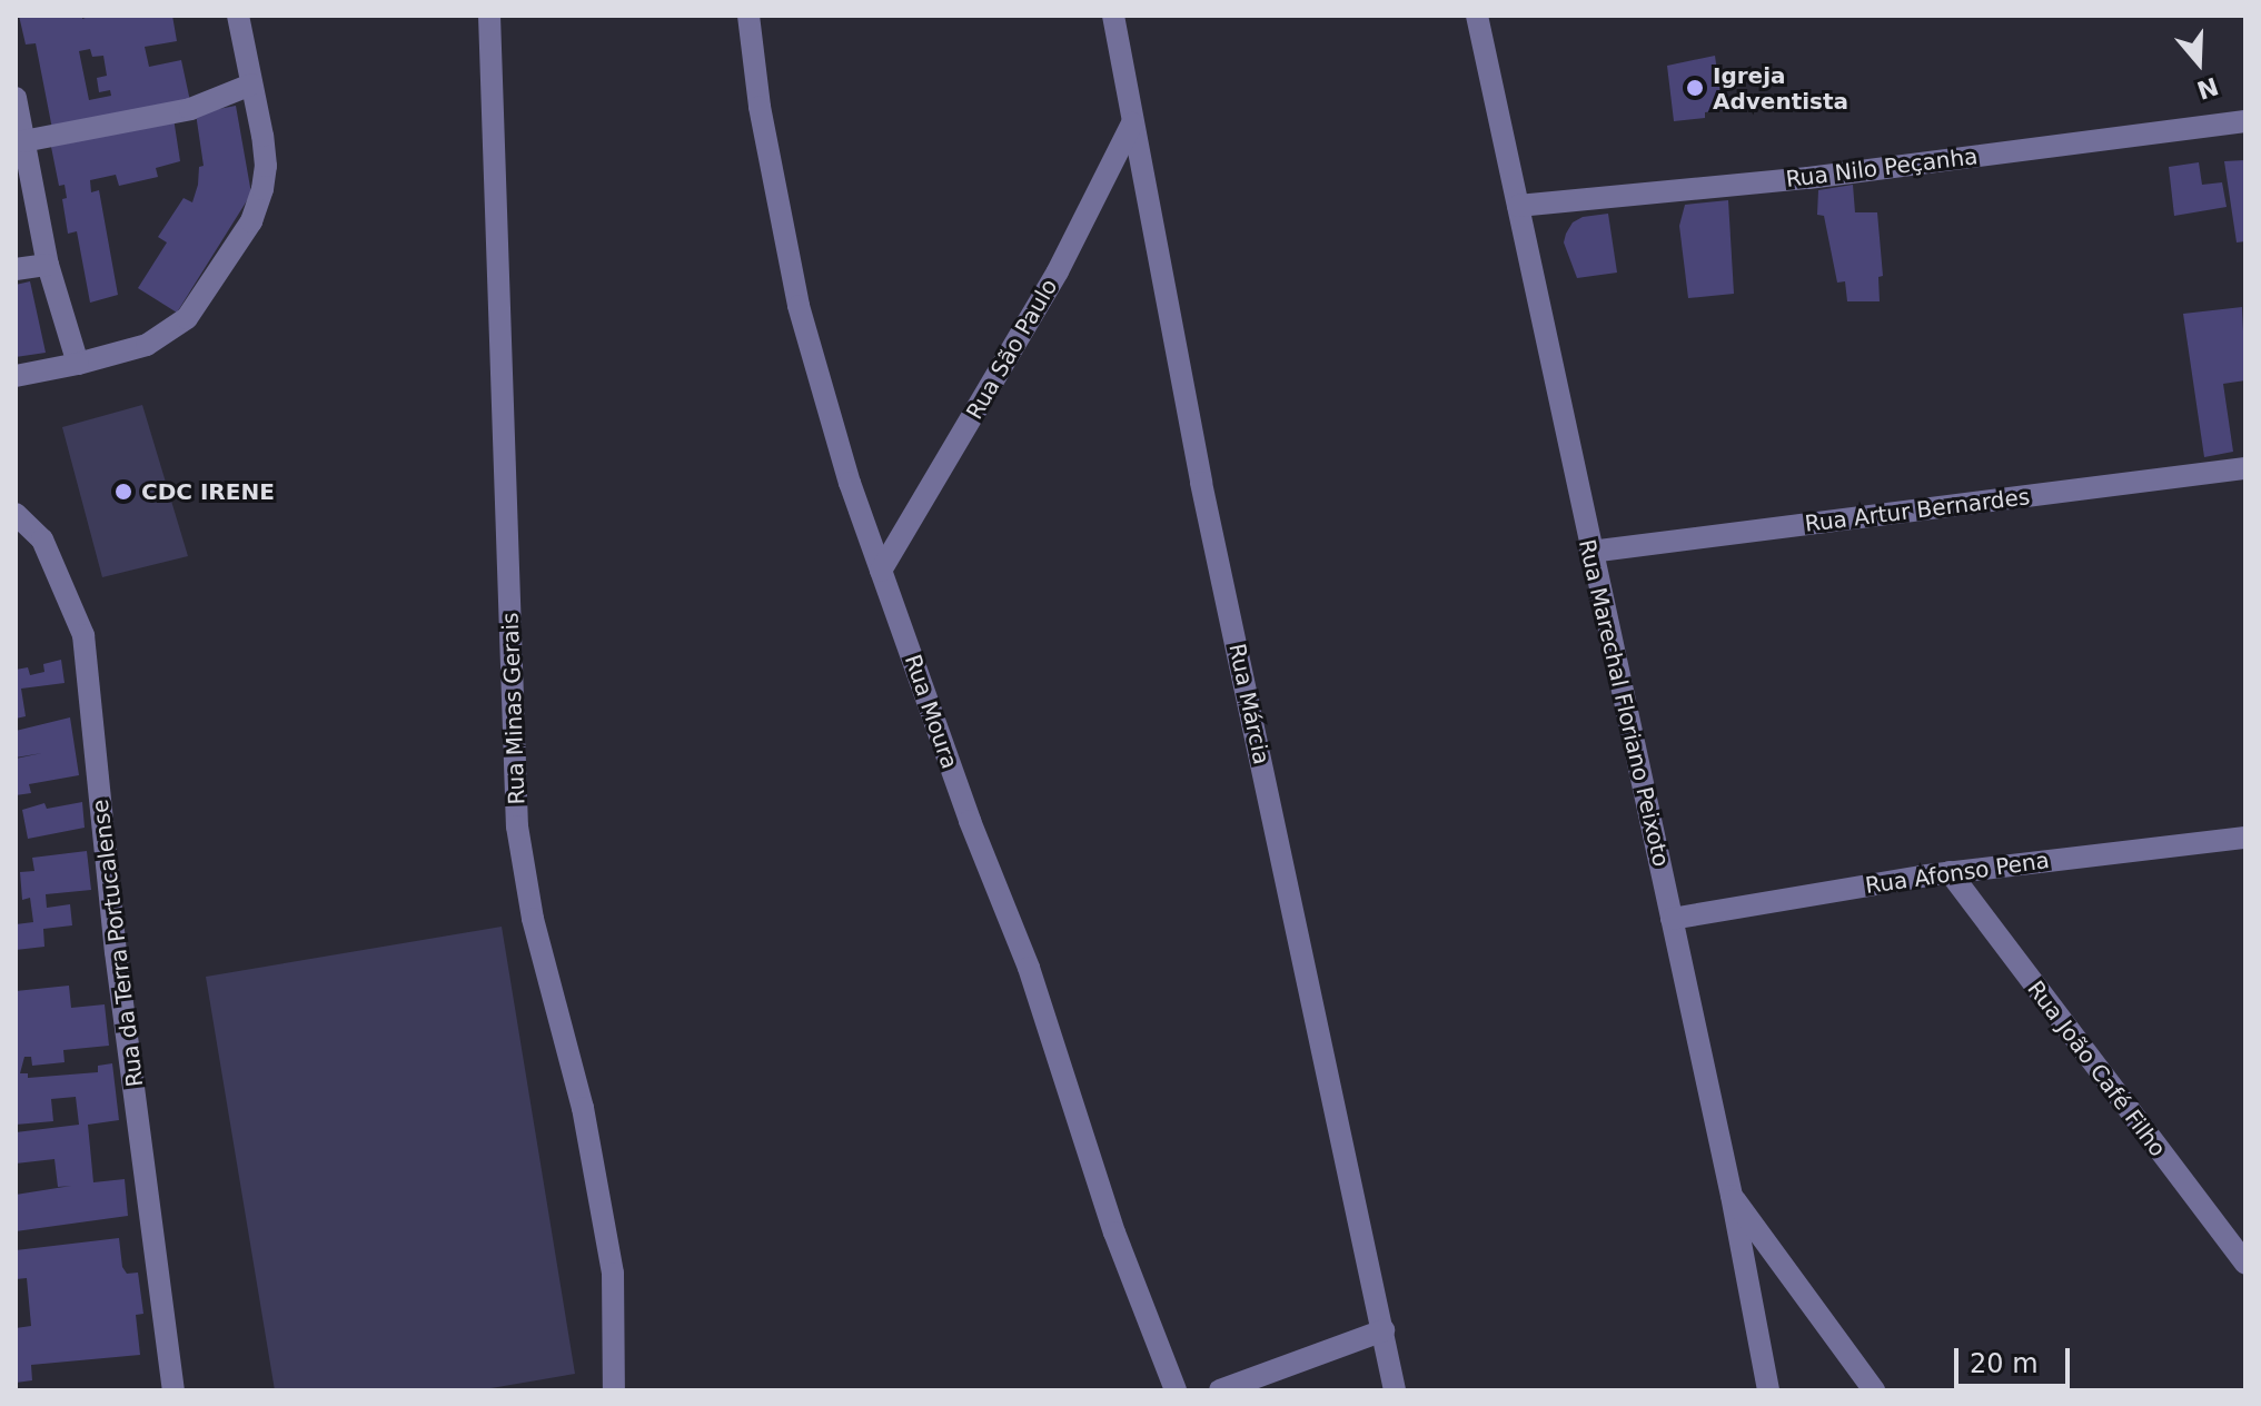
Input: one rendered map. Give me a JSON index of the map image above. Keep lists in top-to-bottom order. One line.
{"streets":{"street":["Rua Nilo Peçanha","Rua São Paulo","Rua Artur Bernardes","Rua Marechal Floriano Peixoto","Rua Márcia","Rua Minas Gerais","Rua Moura","Rua Afonso Pena","Rua da Terra Portucalense","Rua João Café Filho"]},"crossings":[["Rua Nilo Peçanha","Rua Marechal Floriano Peixoto"],["Rua São Paulo","Rua Márcia"],["Rua São Paulo","Rua Moura"],["Rua Artur Bernardes","Rua Marechal Floriano Peixoto"],["Rua Marechal Floriano Peixoto","Rua Afonso Pena"],["Rua Afonso Pena","Rua João Café Filho"]],"places":["Igreja Adventista","CDC IRENE"],"scale_bar":"20 m","north":"bottom"}
